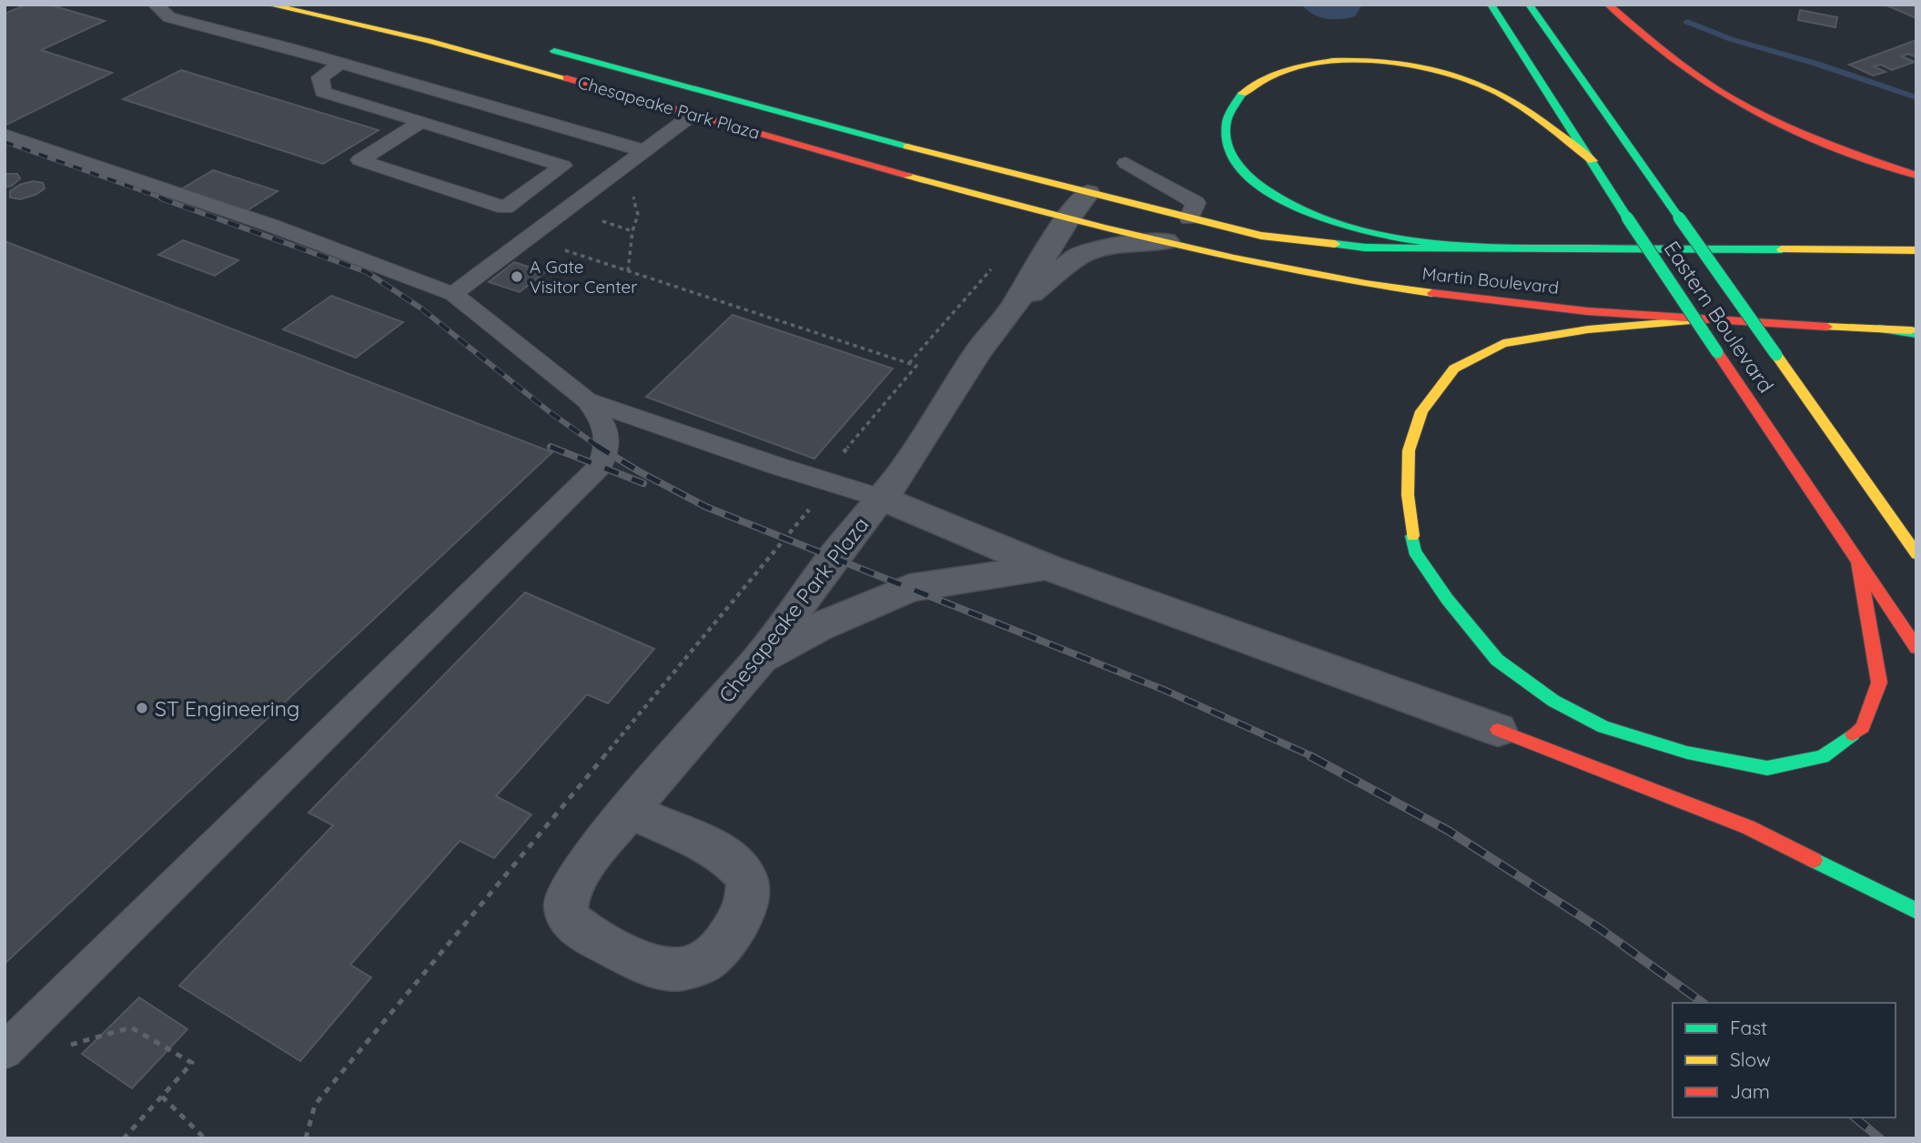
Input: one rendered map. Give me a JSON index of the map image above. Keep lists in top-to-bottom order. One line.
{"streets":{"main road":["Chesapeake Park Plaza","Martin Boulevard","Eastern Boulevard"]},"crossings":[["Chesapeake Park Plaza","Martin Boulevard"]],"places":["A Gate Visitor Center","ST Engineering"],"legend":["Fast","Slow","Jam"]}
